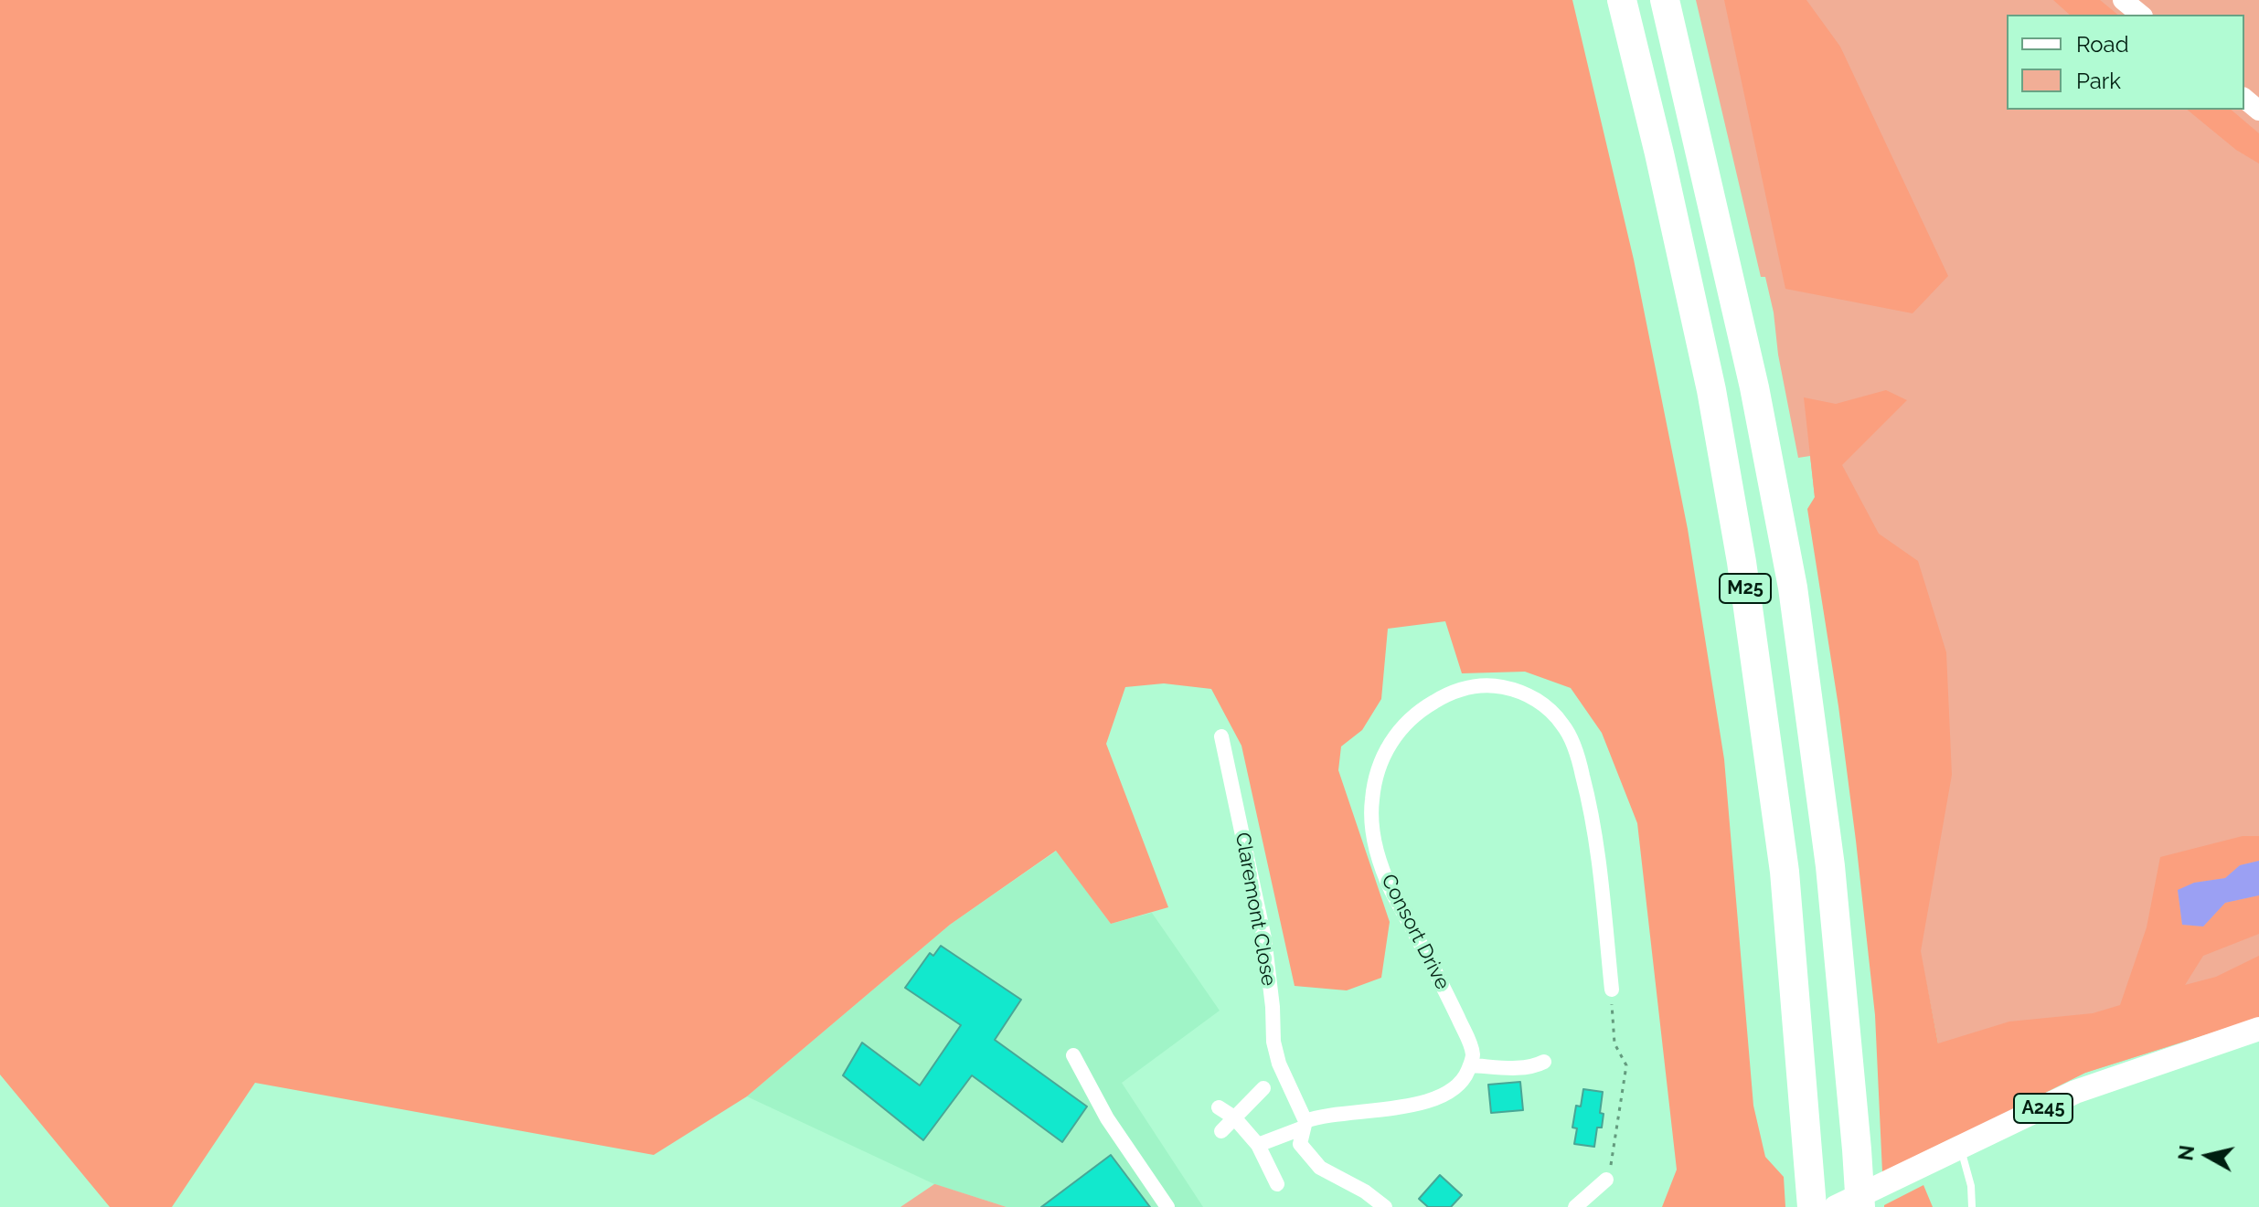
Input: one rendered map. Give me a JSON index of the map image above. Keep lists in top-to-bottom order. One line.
{"streets":{"highway":["M25"],"main road":["A245"],"street":["Claremont Close","Consort Drive"]},"legend":["Road","Park"],"north":"left"}
